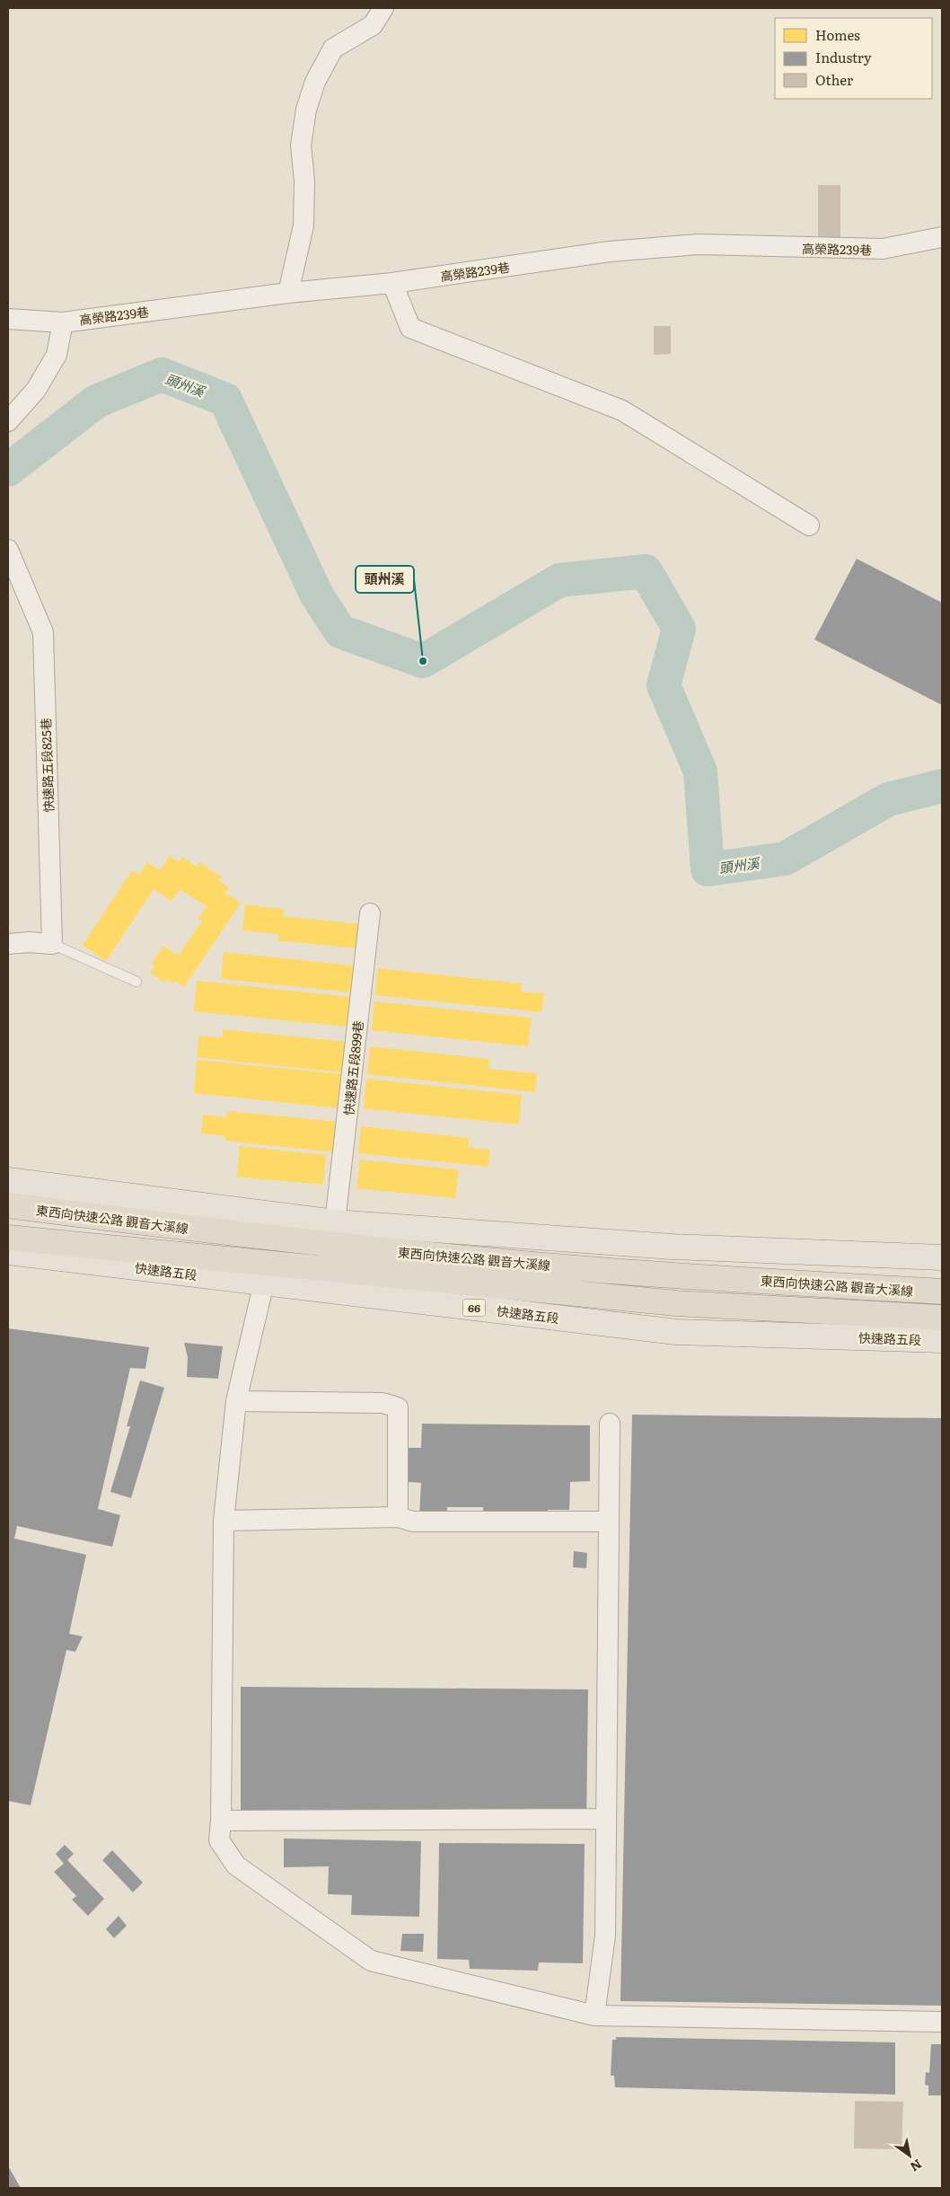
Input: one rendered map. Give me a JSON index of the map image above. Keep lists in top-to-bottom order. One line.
{"streets":{"highway":["東西向快速公路 觀音大溪線","66"],"main road":["快速路五段"],"street":["高榮路239巷","快速路五段825巷","快速路五段899巷"]},"water":["頭州溪"],"places":["頭州溪"],"legend":["Homes","Industry","Other"],"north":"bottom right"}
